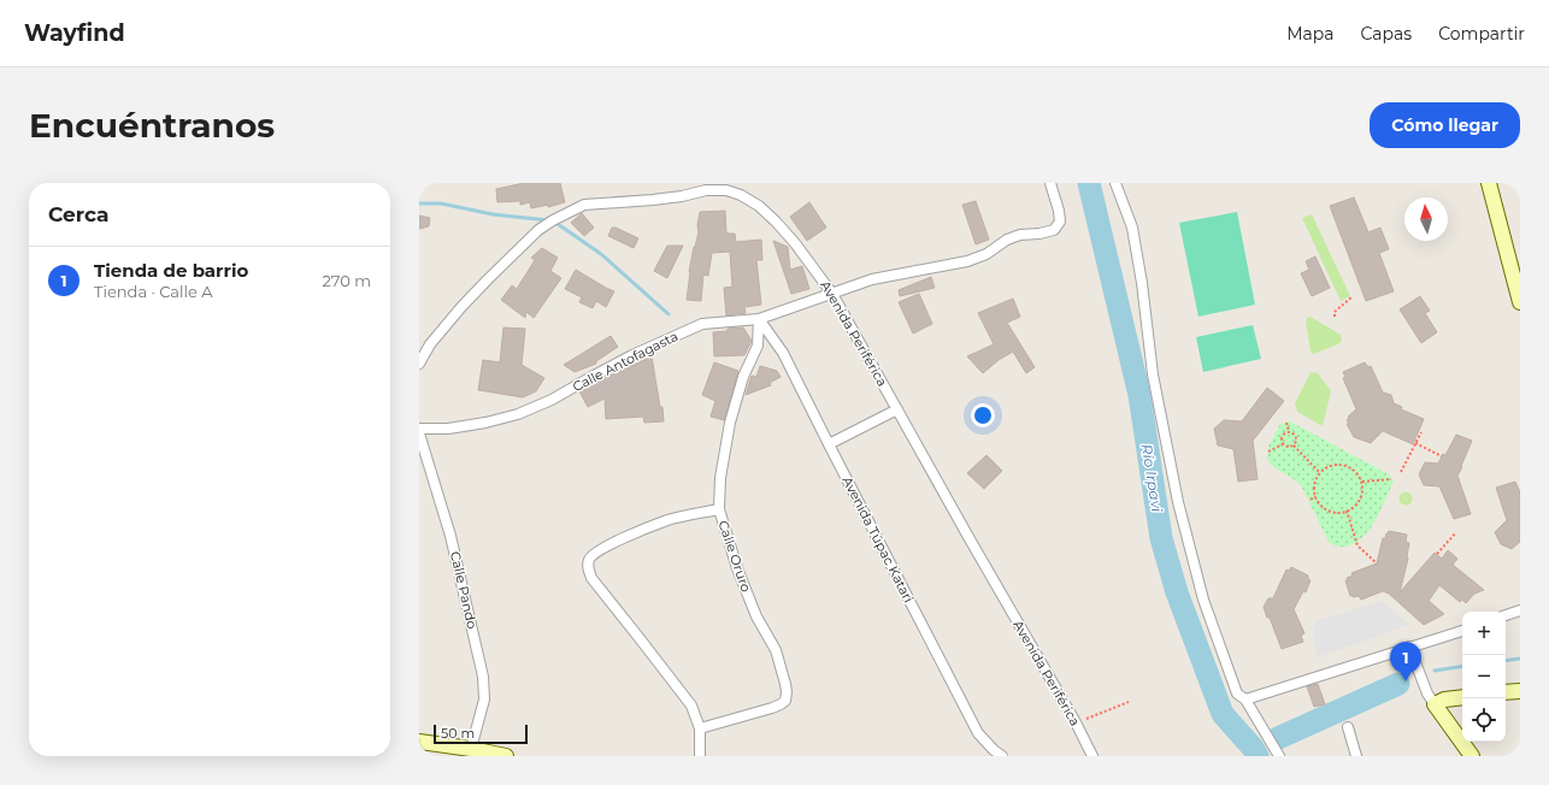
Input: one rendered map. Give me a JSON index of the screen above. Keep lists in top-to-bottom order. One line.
{"streets":{"street":["Avenida Periférica","Calle Antofagasta","Avenida Túpac Katari","Calle Oruro","Calle Pando"]},"crossings":[["Avenida Periférica","Calle Antofagasta"],["Calle Antofagasta","Avenida Túpac Katari"],["Calle Antofagasta","Calle Oruro"],["Avenida Túpac Katari","Calle Oruro"]],"water":["Río Irpavi"],"scale_bar":"50 m","north":"top","page":{"header":"Wayfind","nav":["Mapa","Capas","Compartir"],"buttons":"Cómo llegar","title":"Encuéntranos","heading":"Cerca","list":[{"mark":"1","name":"Tienda de barrio","note":"Tienda · Calle A","value":"270 m"}],"map_buttons":["+","−"],"pins":"1","scale":"50 m"}}
